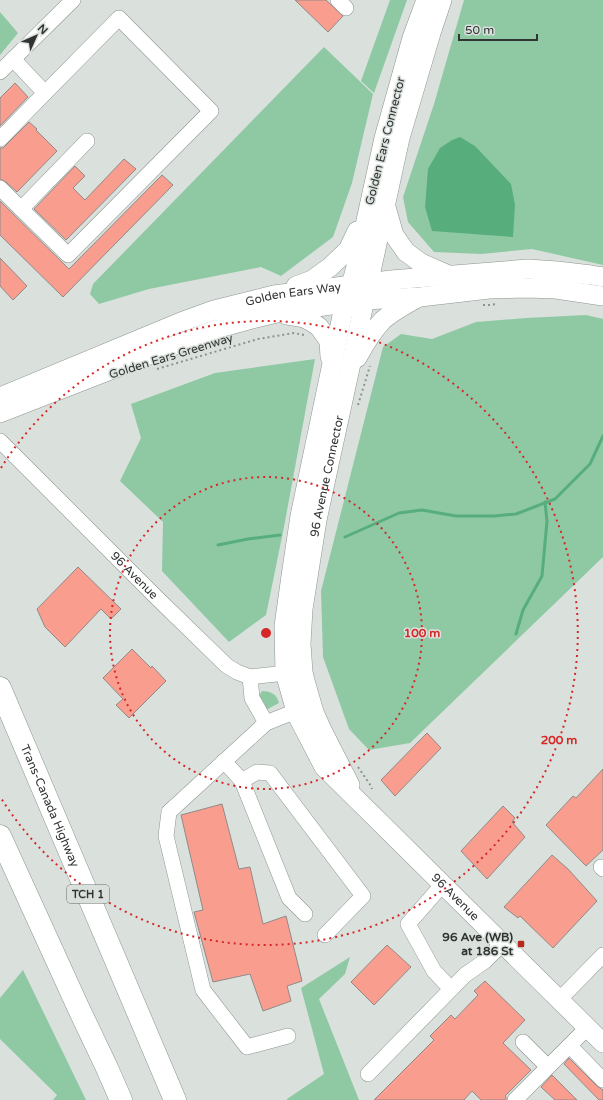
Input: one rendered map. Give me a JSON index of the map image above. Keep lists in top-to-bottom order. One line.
{"streets":{"highway":["Trans-Canada Highway","TCH 1"],"main road":["Golden Ears Connector","Golden Ears Way","96 Avenue Connector","96 Avenue"],"path":["Golden Ears Greenway"]},"crossings":[["Golden Ears Connector","Golden Ears Way"],["Golden Ears Connector","96 Avenue Connector"],["Golden Ears Way","96 Avenue Connector"],["96 Avenue Connector","96 Avenue"]],"places":{"transit":["96 Ave (WB) at 186 St"]},"scale_bar":"50 m","north":"top right","rings":["100 m","200 m"]}
